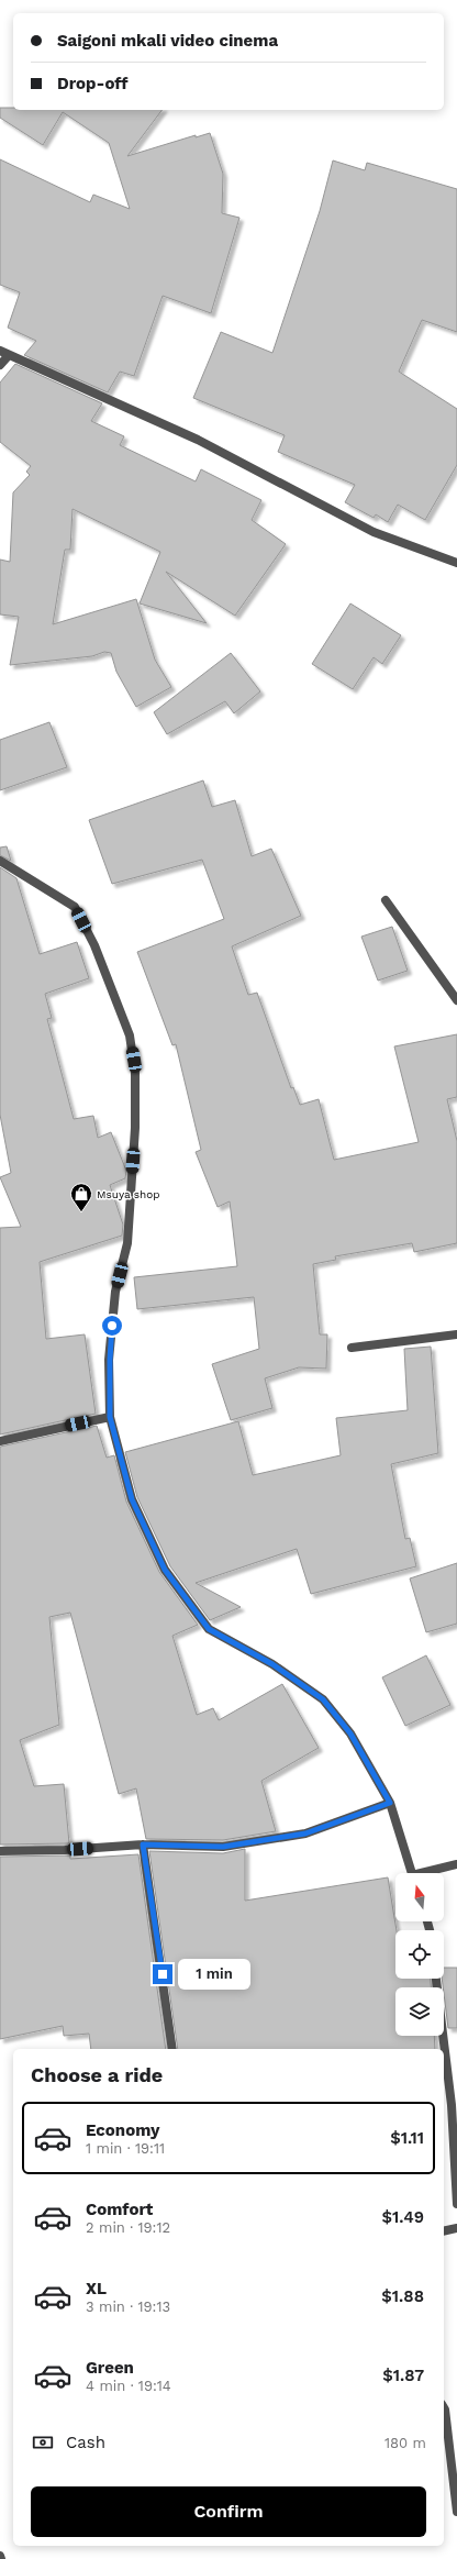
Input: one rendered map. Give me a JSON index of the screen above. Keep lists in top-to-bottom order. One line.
{"places":{"shop":["Msuya shop"]},"north":"top","page":{"banner":["Saigoni mkali video cinema","Drop-off"],"bubble":"1 min","heading":"Choose a ride","list":[{"name":"Economy","note":"1 min · 19:11","value":"$1.11"},{"name":"Comfort","note":"2 min · 19:12","value":"$1.49"},{"name":"XL","note":"3 min · 19:13","value":"$1.88"},{"name":"Green","note":"4 min · 19:14","value":"$1.87"}],"pay":["Cash","180 m"],"buttons":"Confirm"}}
